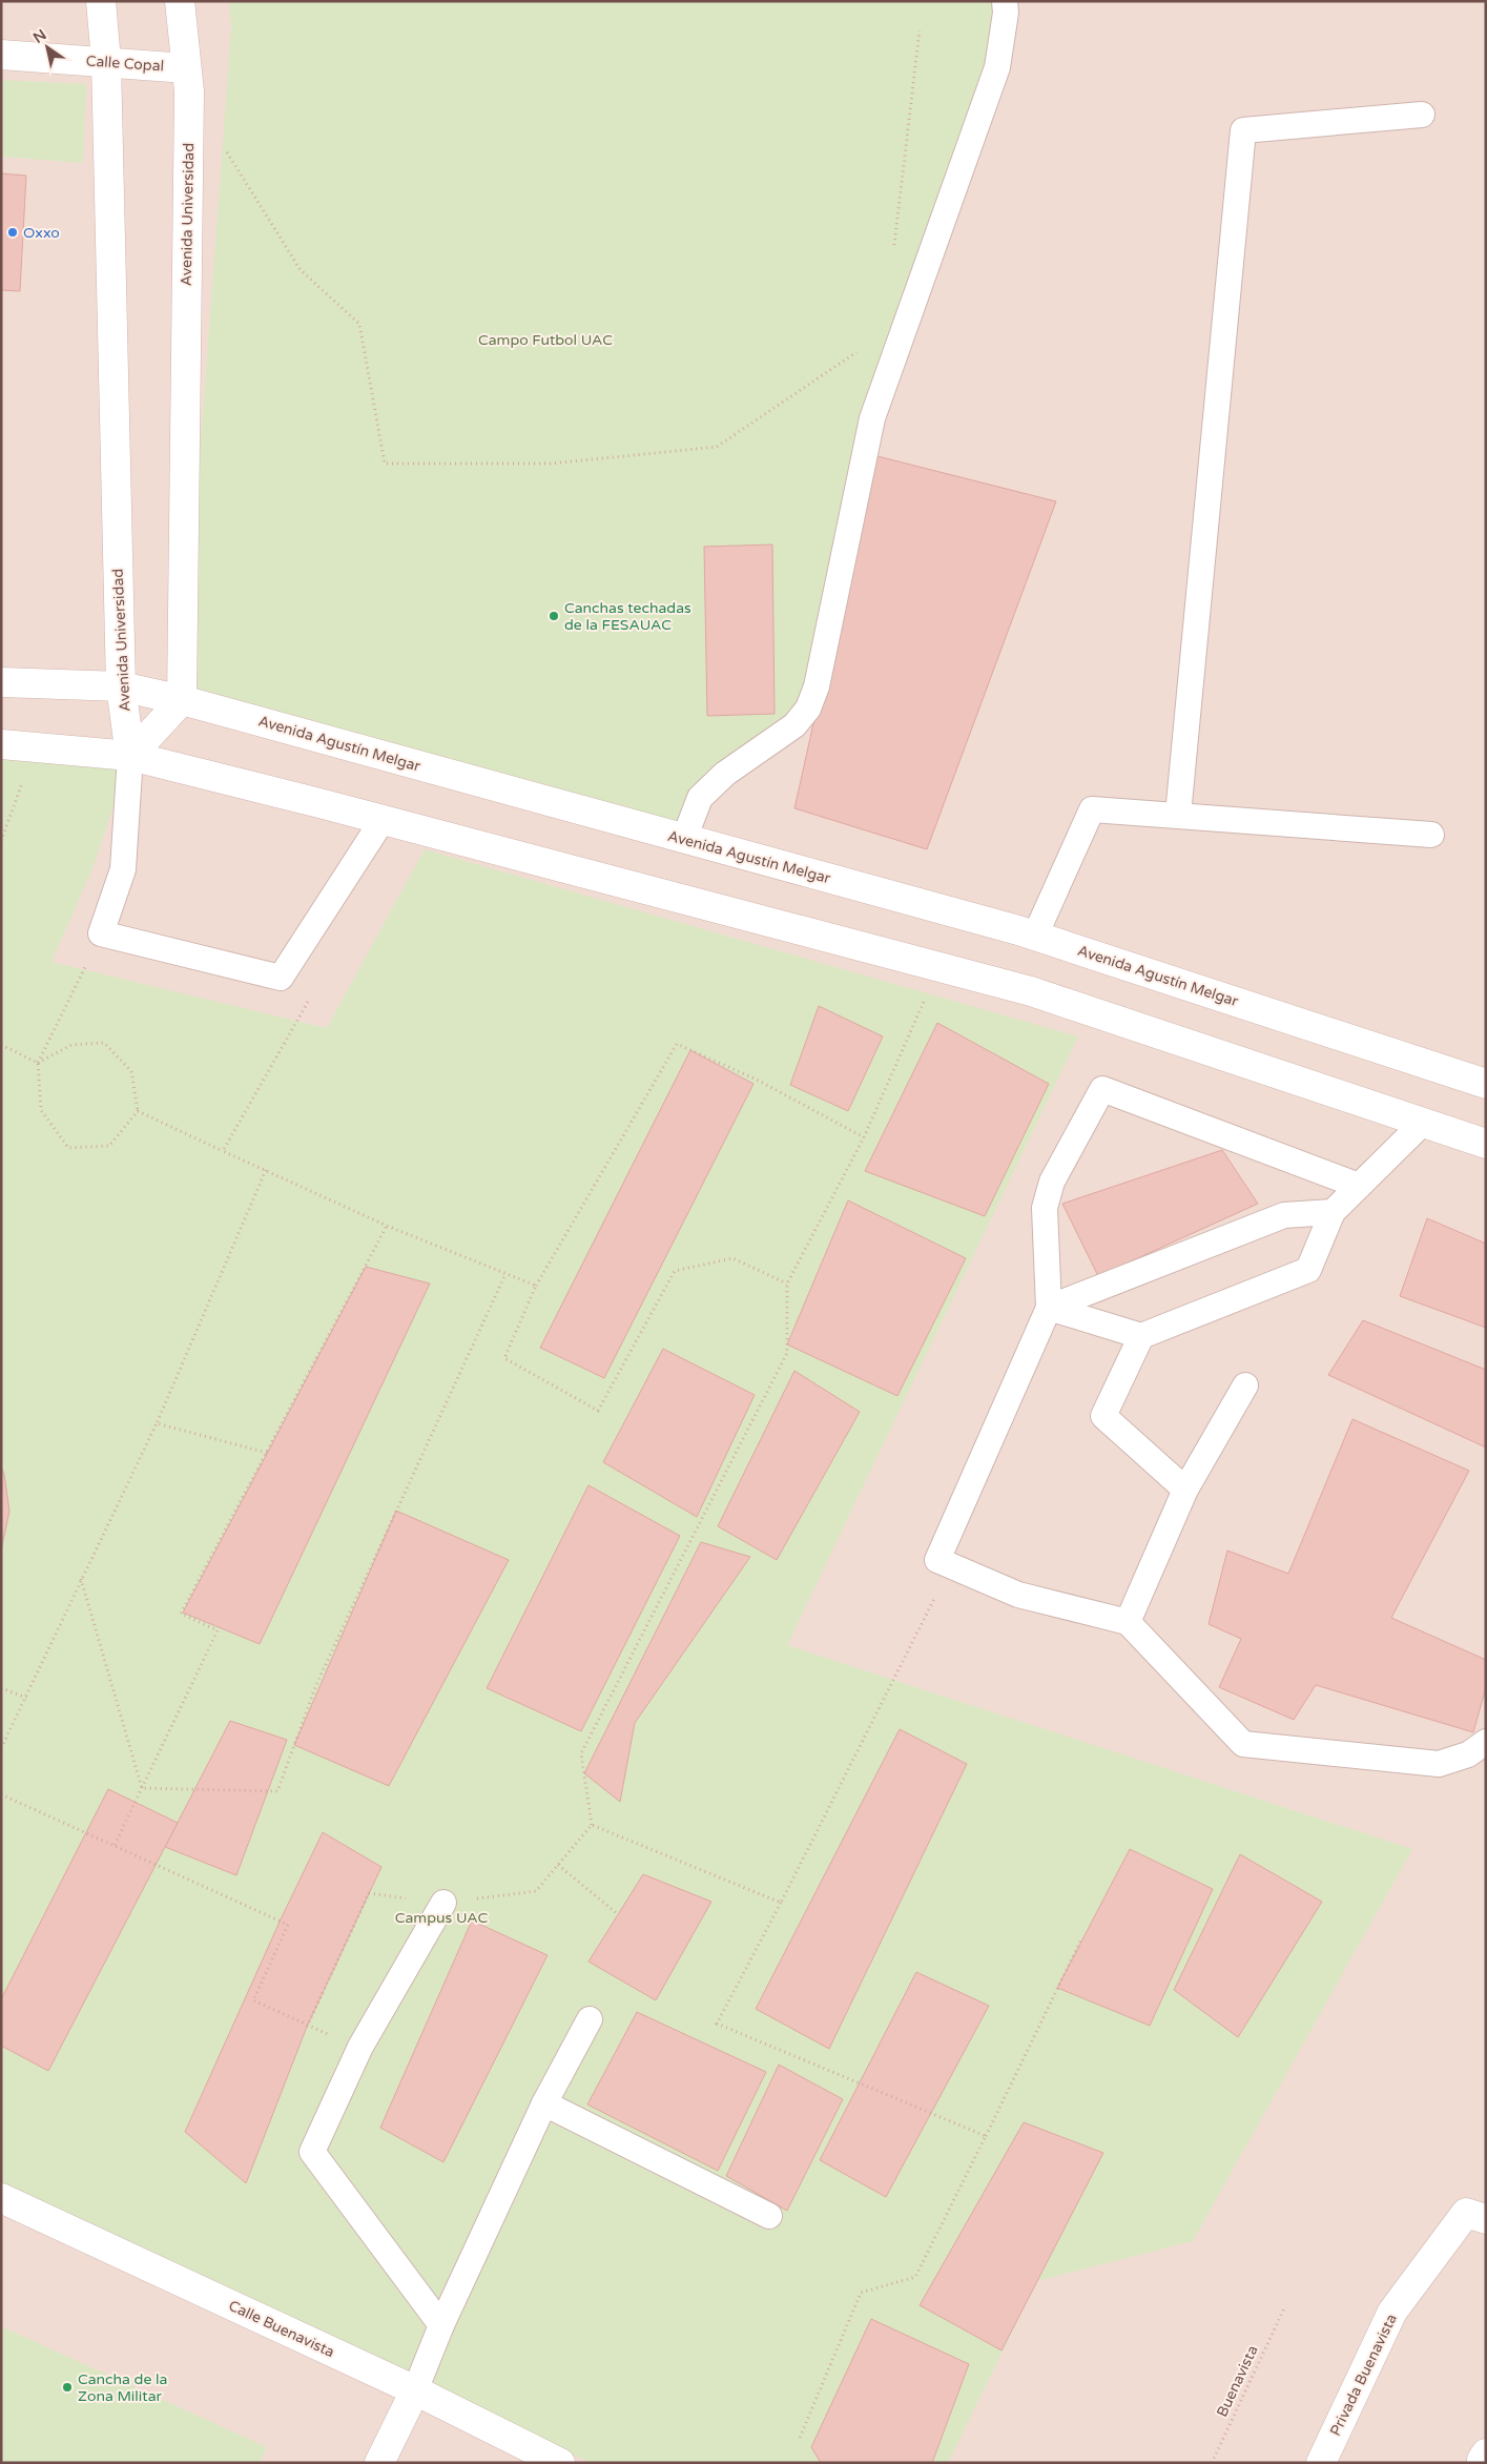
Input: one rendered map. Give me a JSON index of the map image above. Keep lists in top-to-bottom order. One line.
{"streets":{"main road":["Calle Copal","Avenida Universidad","Avenida Agustín Melgar","Calle Buenavista","Privada Buenavista"],"path":["Buenavista"]},"crossings":[["Calle Copal","Avenida Universidad"],["Avenida Universidad","Avenida Agustín Melgar"]],"parks":["Campo Futbol UAC","Campus UAC"],"places":["Oxxo","Canchas techadas de la FESAUAC","Cancha de la Zona Militar"],"north":"top left"}
